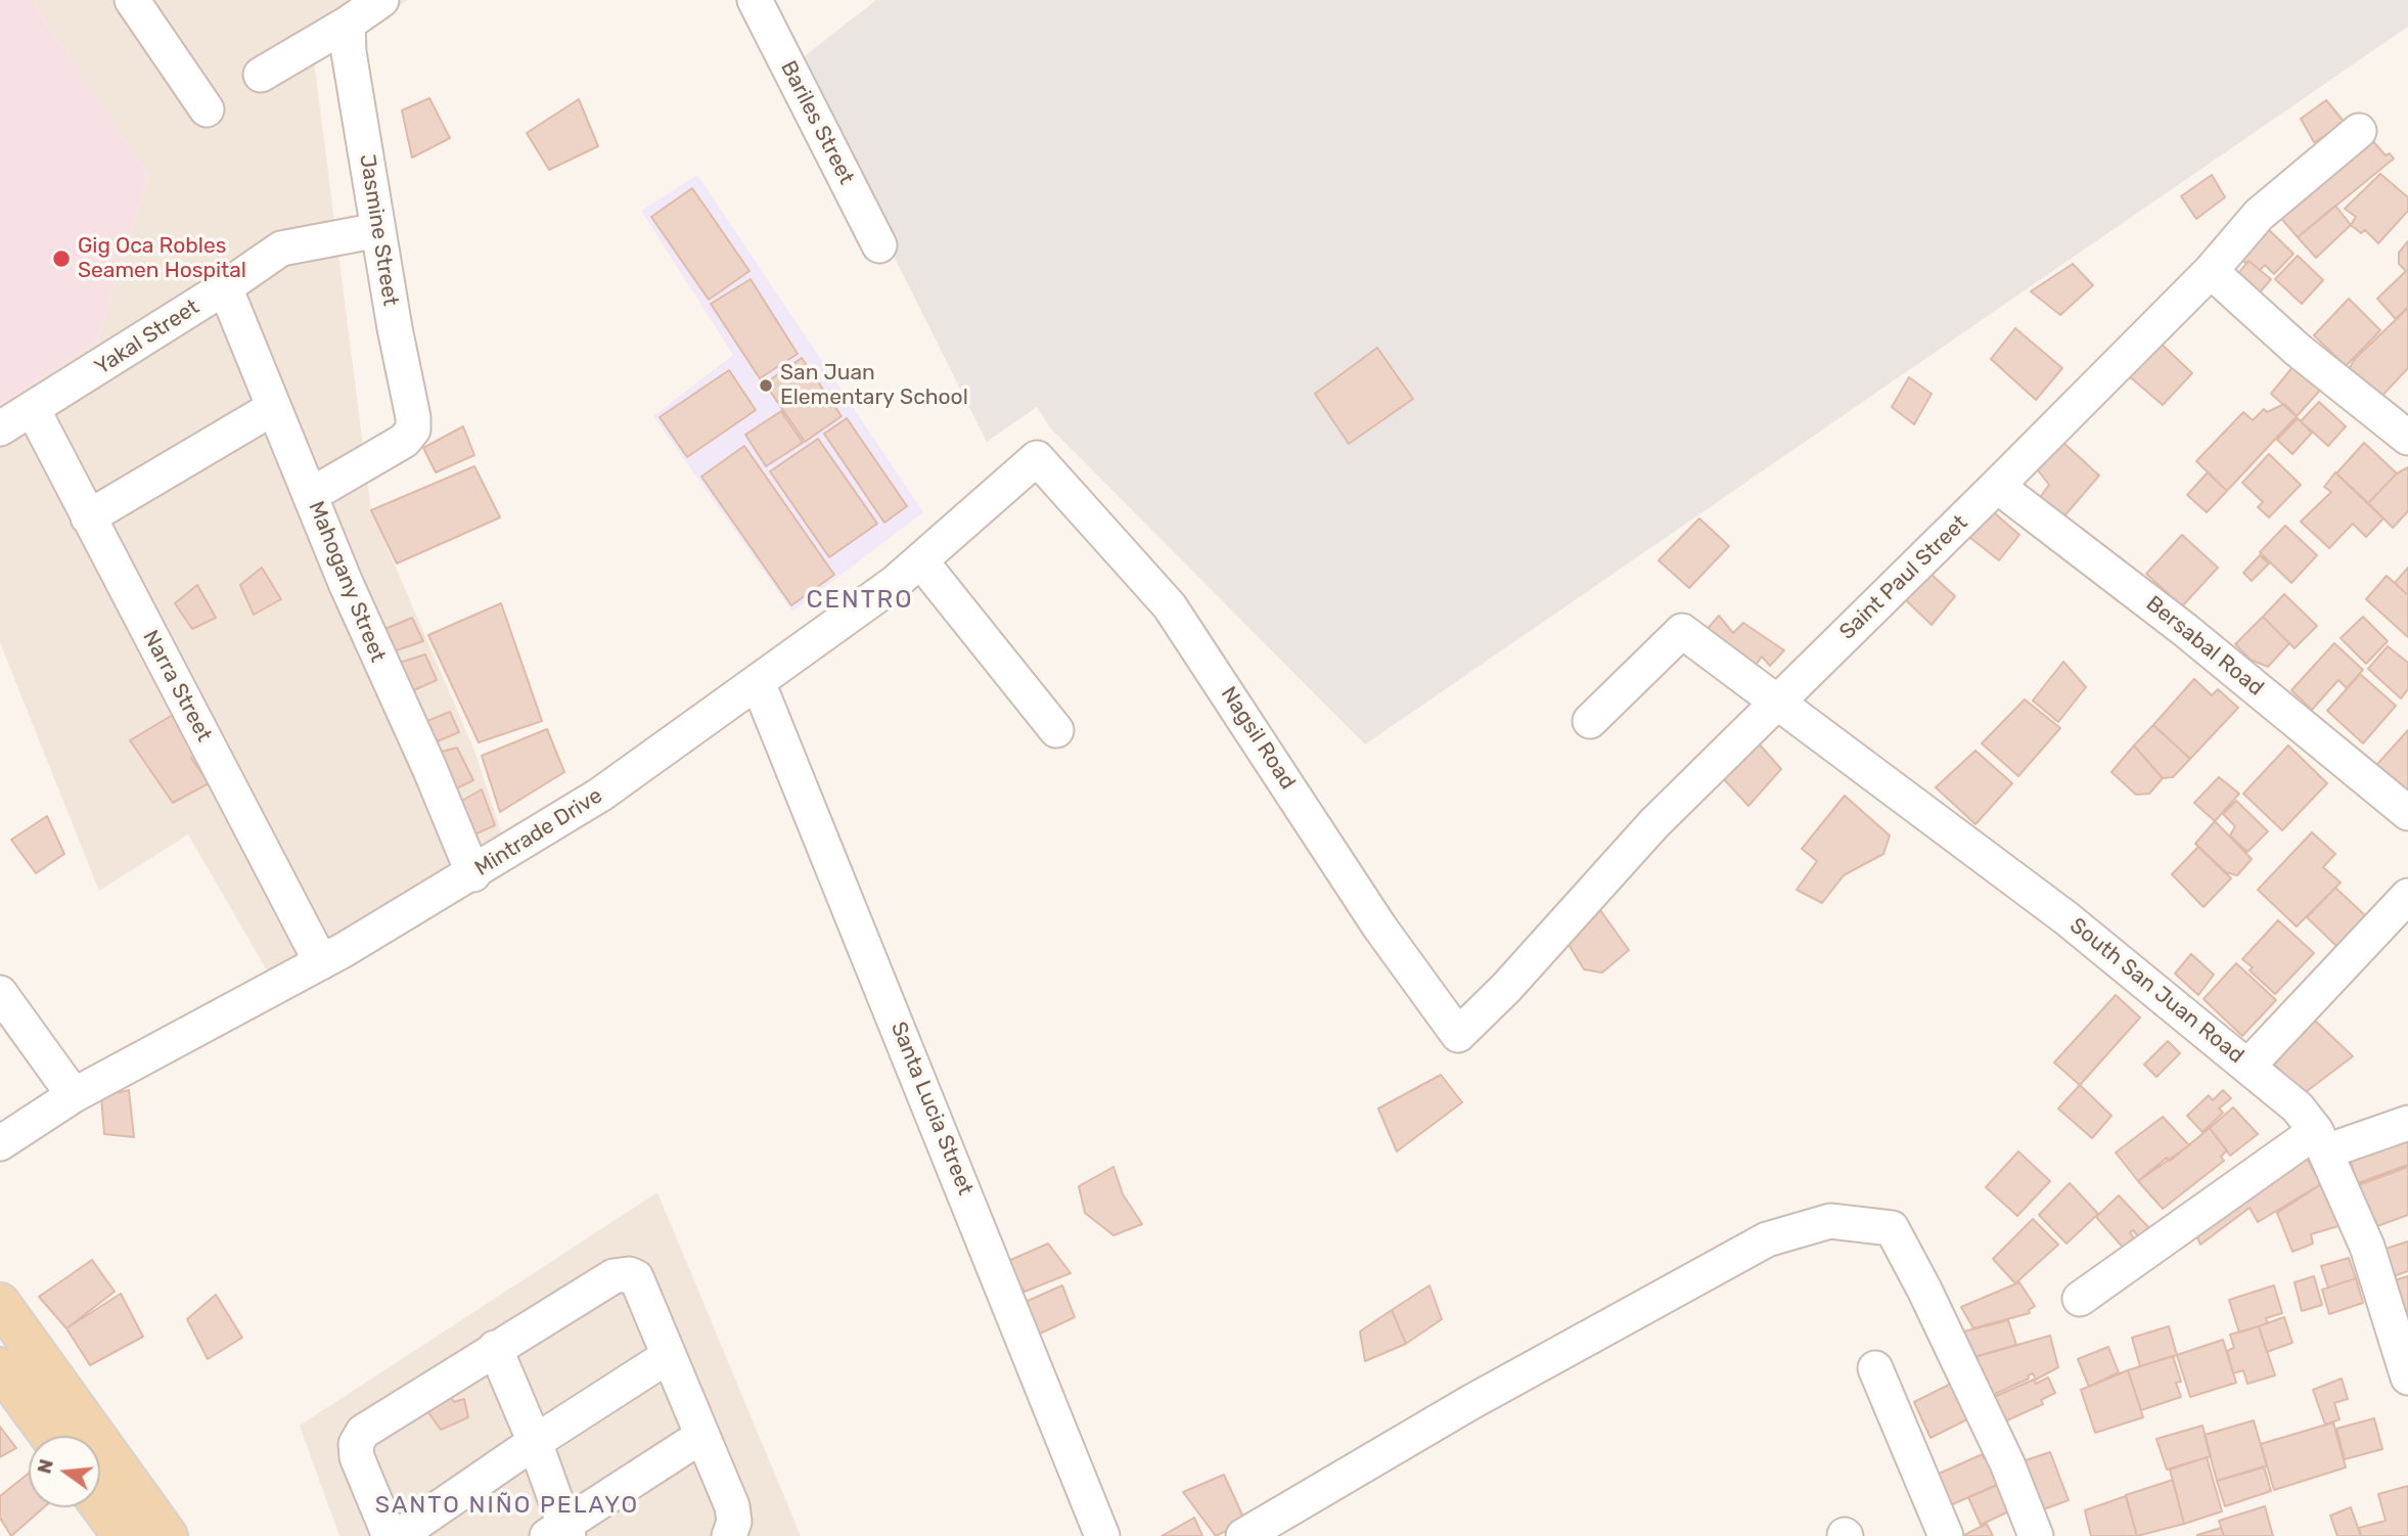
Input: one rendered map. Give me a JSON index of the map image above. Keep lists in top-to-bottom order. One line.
{"streets":{"street":["Bariles Street","Jasmine Street","Yakal Street","Saint Paul Street","Mahogany Street","Bersabal Road","Narra Street","Nagsil Road","Mintrade Drive","South San Juan Road","Santa Lucia Street"]},"crossings":[["Jasmine Street","Yakal Street"],["Jasmine Street","Mahogany Street"],["Yakal Street","Mahogany Street"],["Yakal Street","Narra Street"],["Saint Paul Street","Bersabal Road"],["Saint Paul Street","Nagsil Road"],["Saint Paul Street","South San Juan Road"],["Mahogany Street","Mintrade Drive"],["Narra Street","Mintrade Drive"],["Nagsil Road","Mintrade Drive"],["Mintrade Drive","Santa Lucia Street"]],"districts":["CENTRO","SANTO NIÑO PELAYO"],"places":["Gig Oca Robles Seamen Hospital","San Juan Elementary School"],"north":"left"}
